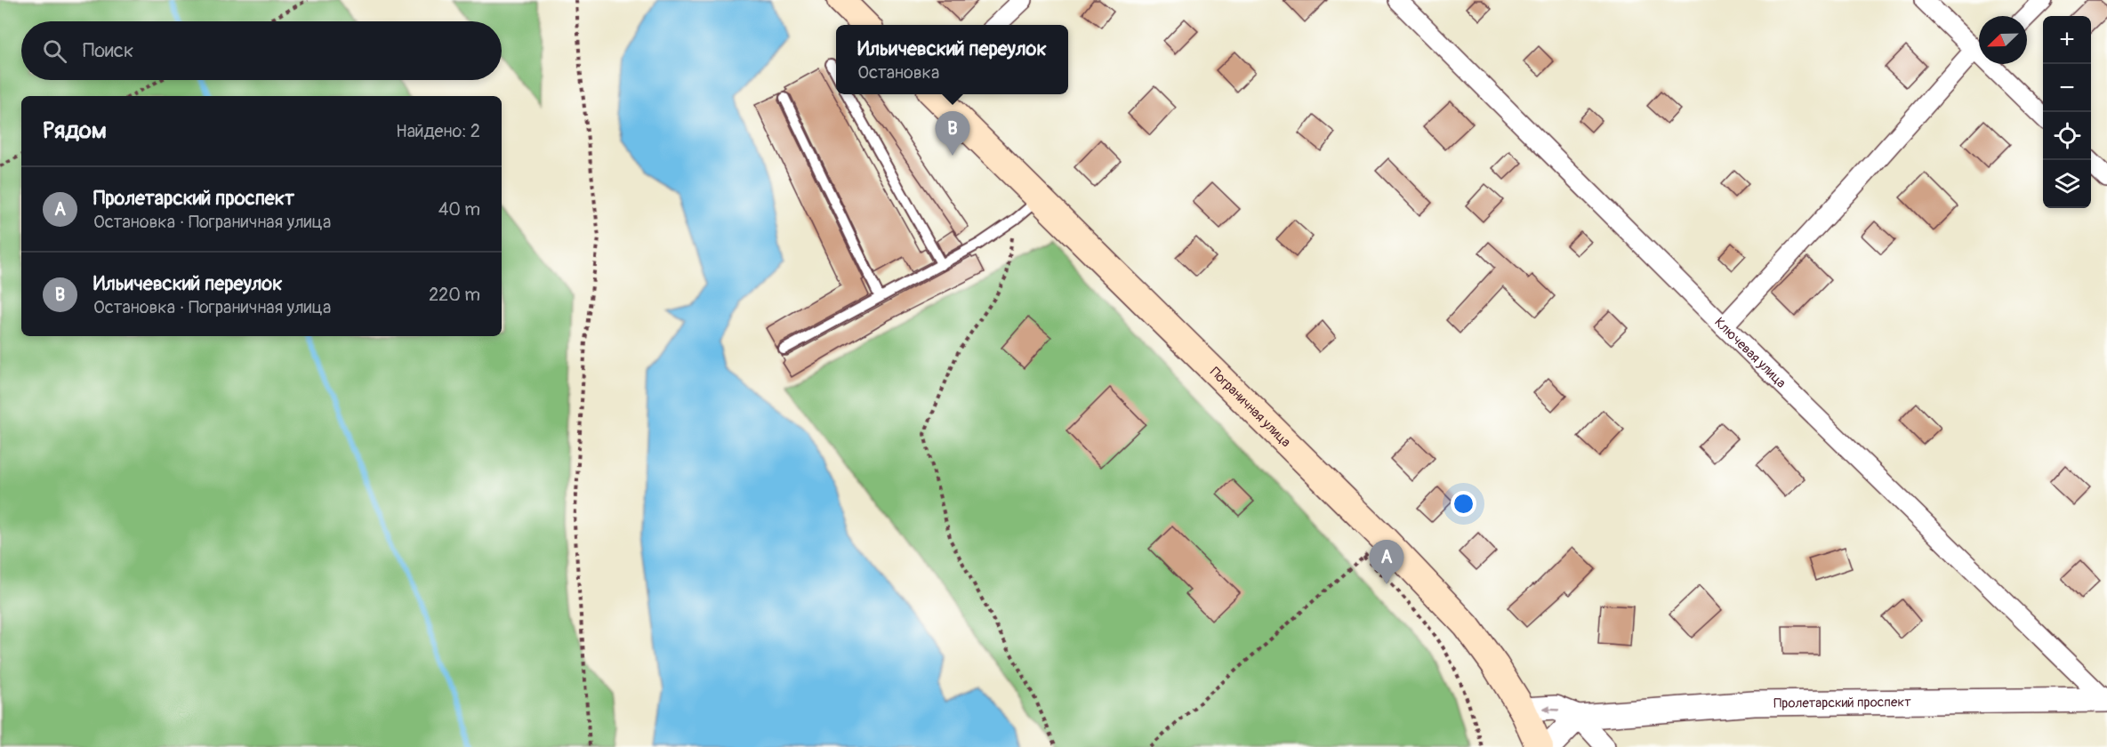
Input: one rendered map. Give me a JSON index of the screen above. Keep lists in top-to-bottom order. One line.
{"streets":{"main road":["Пограничная улица"],"street":["Ключевая улица","Пролетарский проспект"]},"crossings":[["Ключевая улица","Пролетарский проспект"],["Пограничная улица","Пролетарский проспект"]],"north":"bottom left","page":{"map_buttons":["+","−"],"search":"Поиск","popup":["Ильичевский переулок","Остановка"],"heading":["Рядом","Найдено: 2"],"pins":["B","A"],"list":[{"mark":"A","name":"Пролетарский проспект","note":"Остановка · Пограничная улица","value":"40 m"},{"mark":"B","name":"Ильичевский переулок","note":"Остановка · Пограничная улица","value":"220 m"}]}}
